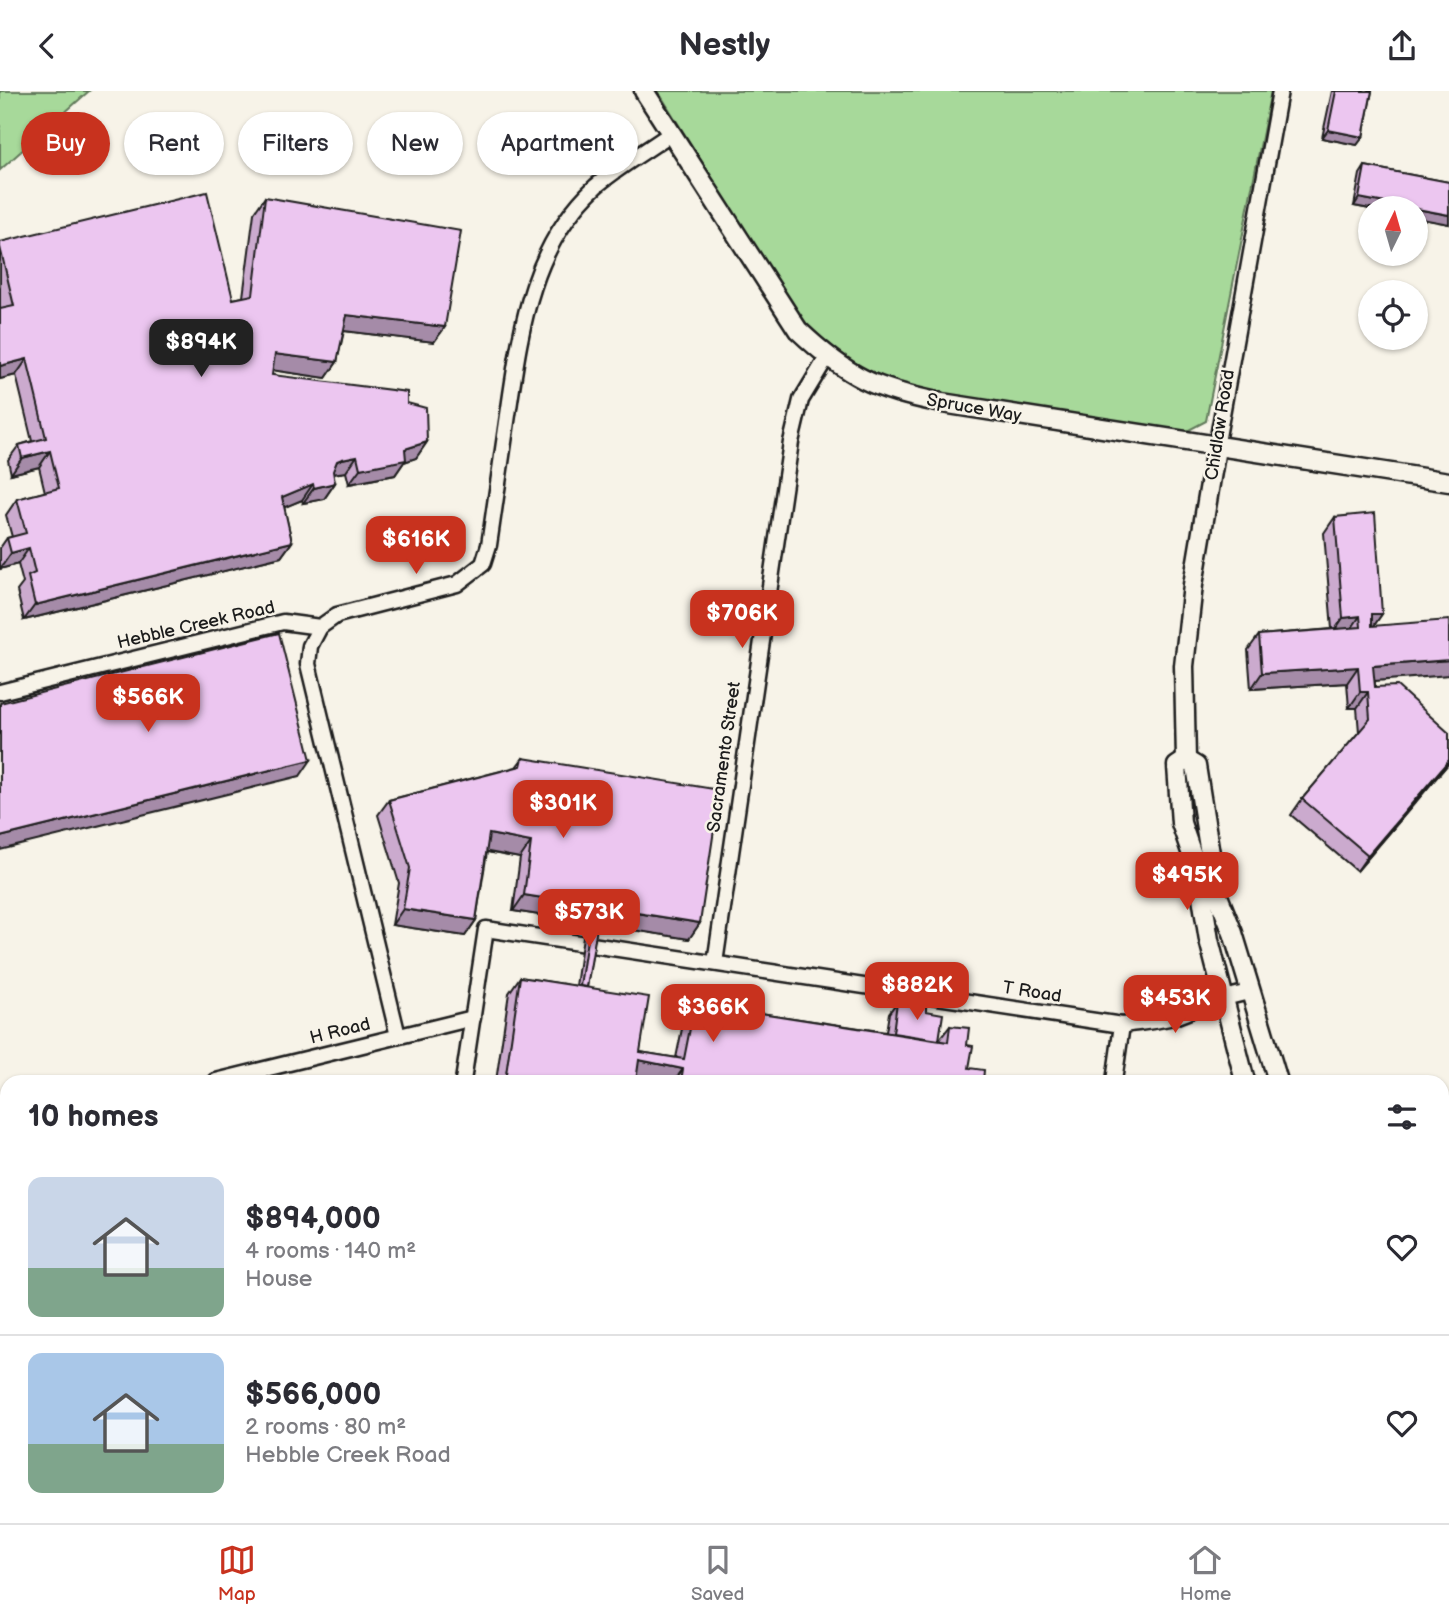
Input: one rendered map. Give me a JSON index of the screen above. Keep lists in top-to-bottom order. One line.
{"streets":{"street":["Spruce Way","Chidlaw Road","Hebble Creek Road","Sacramento Street","T Road","H Road"]},"crossings":[["Spruce Way","Chidlaw Road"],["Spruce Way","Sacramento Street"],["Chidlaw Road","T Road"],["Sacramento Street","T Road"],["T Road","H Road"]],"north":"top","page":{"header":"Nestly","chip":["Buy","Rent","Filters","New","Apartment"],"price":["$894K","$616K","$706K","$566K","$301K","$495K","$573K","$882K","$453K","$366K"],"heading":"10 homes","list":[{"name":"$894,000","note":"4 rooms · 140 m² · House"},{"name":"$566,000","note":"2 rooms · 80 m² · Hebble Creek Road"}],"tabs":["Map","Saved","Home"]}}
